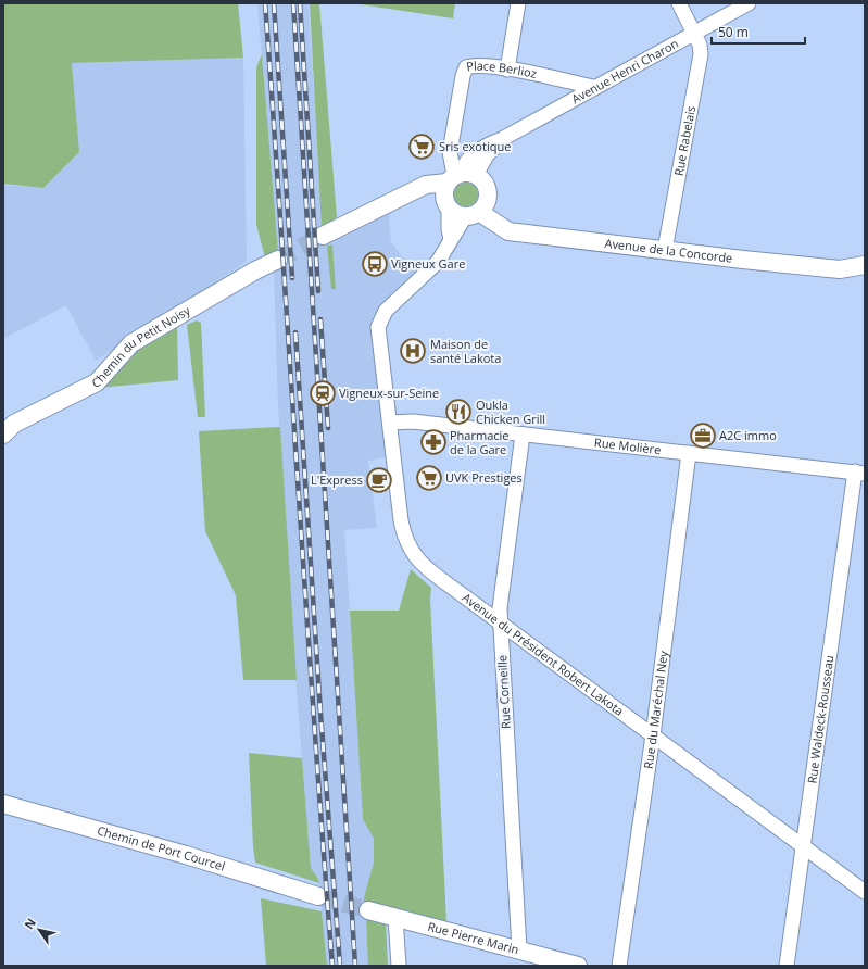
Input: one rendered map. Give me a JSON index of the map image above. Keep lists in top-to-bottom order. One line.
{"streets":{"street":["Avenue Henri Charon","Place Berlioz","Rue Rabelais","Avenue de la Concorde","Chemin du Petit Noisy","Rue Molière","Avenue du Président Robert Lakota","Rue Corneille","Rue du Maréchal Ney","Rue Waldeck-Rousseau","Chemin de Port Courcel","Rue Pierre Marin"]},"crossings":[["Avenue Henri Charon","Place Berlioz"],["Avenue Henri Charon","Rue Rabelais"],["Avenue Henri Charon","Avenue de la Concorde"],["Place Berlioz","Avenue de la Concorde"],["Rue Rabelais","Avenue de la Concorde"],["Rue Molière","Avenue du Président Robert Lakota"],["Rue Molière","Rue Corneille"],["Rue Molière","Rue du Maréchal Ney"],["Rue Molière","Rue Waldeck-Rousseau"],["Avenue du Président Robert Lakota","Rue Corneille"],["Avenue du Président Robert Lakota","Rue du Maréchal Ney"],["Avenue du Président Robert Lakota","Rue Waldeck-Rousseau"],["Rue Corneille","Rue Pierre Marin"]],"places":{"supermarket":["Sris exotique","UVK Prestiges"],"bus stop":["Vigneux Gare"],"hospital":["Maison de santé Lakota"],"station":["Vigneux-sur-Seine"],"restaurant":["Oukla Chicken Grill"],"office":["A2C immo"],"pharmacy":["Pharmacie de la Gare"],"cafe":["L'Express"]},"scale_bar":"50 m","north":"top left"}
